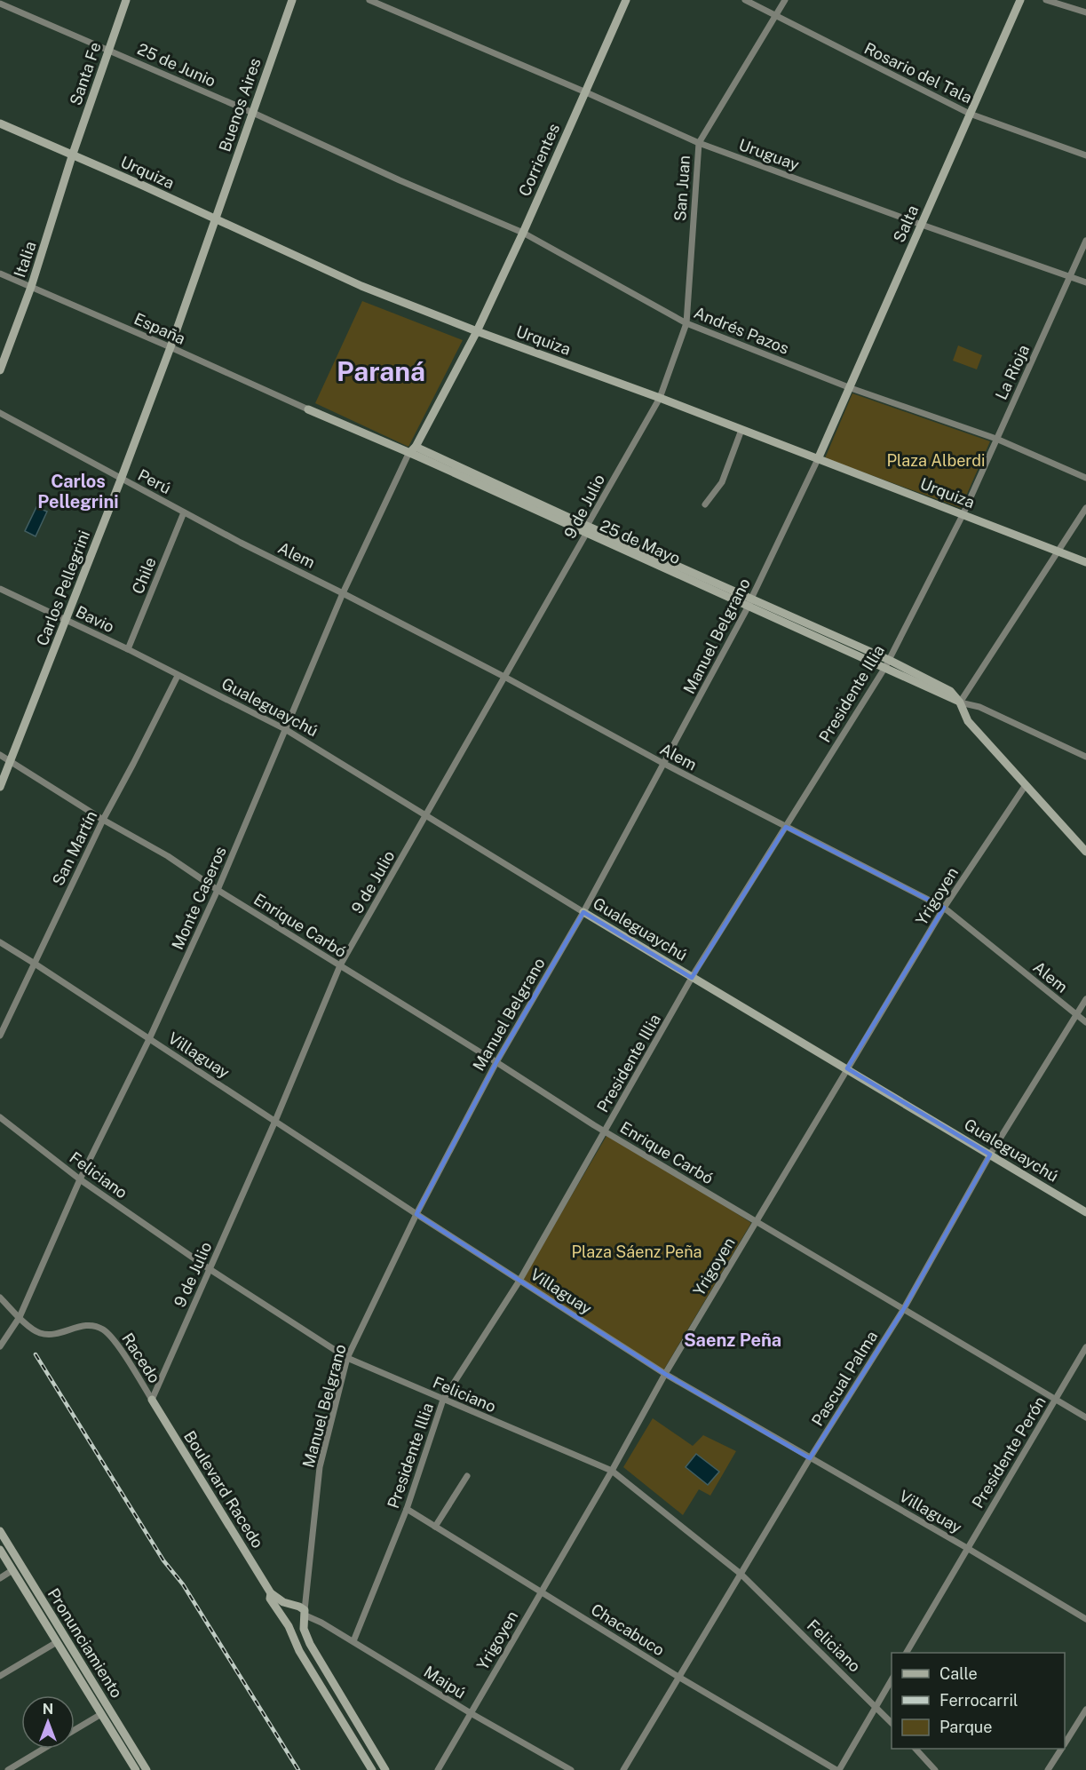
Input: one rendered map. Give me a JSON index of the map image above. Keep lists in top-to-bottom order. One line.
{"streets":{"street":["25 de Junio","Rosario del Tala","Santa Fe","Buenos Aires","Uruguay","Corrientes","Urquiza","San Juan","Salta","Italia","España","Andrés Pazos","La Rioja","Perú","9 de Julio","25 de Mayo","Alem","Chile","Carlos Pellegrini","Bavio","Manuel Belgrano","Presidente Illia","Gualeguaychú","San Martín","Yrigoyen","Monte Caseros","Enrique Carbó","Villaguay","Feliciano","Racedo","Pascual Palma","Presidente Perón","Boulevard Racedo","Chacabuco","Pronunciamiento","Maipú"]},"crossings":[["25 de Junio","Santa Fe"],["25 de Junio","Buenos Aires"],["25 de Junio","Andrés Pazos"],["Rosario del Tala","San Juan"],["Rosario del Tala","Salta"],["Santa Fe","Urquiza"],["Santa Fe","Italia"],["Buenos Aires","Urquiza"],["Buenos Aires","Carlos Pellegrini"],["Uruguay","Corrientes"],["Uruguay","San Juan"],["Uruguay","Salta"],["Uruguay","La Rioja"],["Corrientes","Urquiza"],["Corrientes","Andrés Pazos"],["Corrientes","25 de Mayo"],["Urquiza","San Juan"],["Urquiza","Salta"],["Urquiza","Italia"],["Urquiza","La Rioja"],["Urquiza","9 de Julio"],["Urquiza","Carlos Pellegrini"],["Urquiza","Manuel Belgrano"],["Urquiza","Presidente Illia"],["San Juan","Andrés Pazos"],["San Juan","9 de Julio"],["Salta","Andrés Pazos"],["Salta","Manuel Belgrano"],["Italia","España"],["España","25 de Mayo"],["España","Carlos Pellegrini"],["Andrés Pazos","La Rioja"],["La Rioja","Presidente Illia"],["Perú","Alem"],["Perú","Chile"],["Perú","Carlos Pellegrini"],["9 de Julio","25 de Mayo"],["9 de Julio","Alem"],["9 de Julio","Gualeguaychú"],["9 de Julio","Enrique Carbó"],["9 de Julio","Villaguay"],["9 de Julio","Feliciano"],["9 de Julio","Racedo"],["9 de Julio","Boulevard Racedo"],["25 de Mayo","Manuel Belgrano"],["25 de Mayo","Presidente Illia"],["25 de Mayo","Monte Caseros"],["Alem","Manuel Belgrano"],["Alem","Presidente Illia"],["Alem","Yrigoyen"],["Alem","Monte Caseros"],["Alem","Pascual Palma"],["Chile","Bavio"],["Carlos Pellegrini","Bavio"],["Carlos Pellegrini","Enrique Carbó"],["Bavio","Gualeguaychú"],["Bavio","San Martín"],["Manuel Belgrano","Gualeguaychú"],["Manuel Belgrano","Enrique Carbó"],["Manuel Belgrano","Villaguay"],["Manuel Belgrano","Feliciano"],["Manuel Belgrano","Boulevard Racedo"],["Manuel Belgrano","Maipú"],["Presidente Illia","Gualeguaychú"],["Presidente Illia","Enrique Carbó"],["Presidente Illia","Villaguay"],["Presidente Illia","Feliciano"],["Presidente Illia","Chacabuco"],["Presidente Illia","Maipú"],["Gualeguaychú","San Martín"],["Gualeguaychú","Yrigoyen"],["Gualeguaychú","Monte Caseros"],["Gualeguaychú","Pascual Palma"],["San Martín","Enrique Carbó"],["San Martín","Villaguay"],["Yrigoyen","Enrique Carbó"],["Yrigoyen","Villaguay"],["Yrigoyen","Feliciano"],["Yrigoyen","Chacabuco"],["Yrigoyen","Maipú"],["Monte Caseros","Enrique Carbó"],["Monte Caseros","Villaguay"],["Monte Caseros","Feliciano"],["Monte Caseros","Racedo"],["Enrique Carbó","Pascual Palma"],["Enrique Carbó","Presidente Perón"],["Villaguay","Pascual Palma"],["Villaguay","Presidente Perón"],["Feliciano","Pascual Palma"],["Racedo","Boulevard Racedo"],["Pascual Palma","Chacabuco"],["Boulevard Racedo","Maipú"]],"districts":["Paraná","Carlos Pellegrini","Saenz Peña"],"parks":["Plaza Alberdi","Plaza Sáenz Peña"],"legend":["Calle","Ferrocarril","Parque"],"north":"top"}
